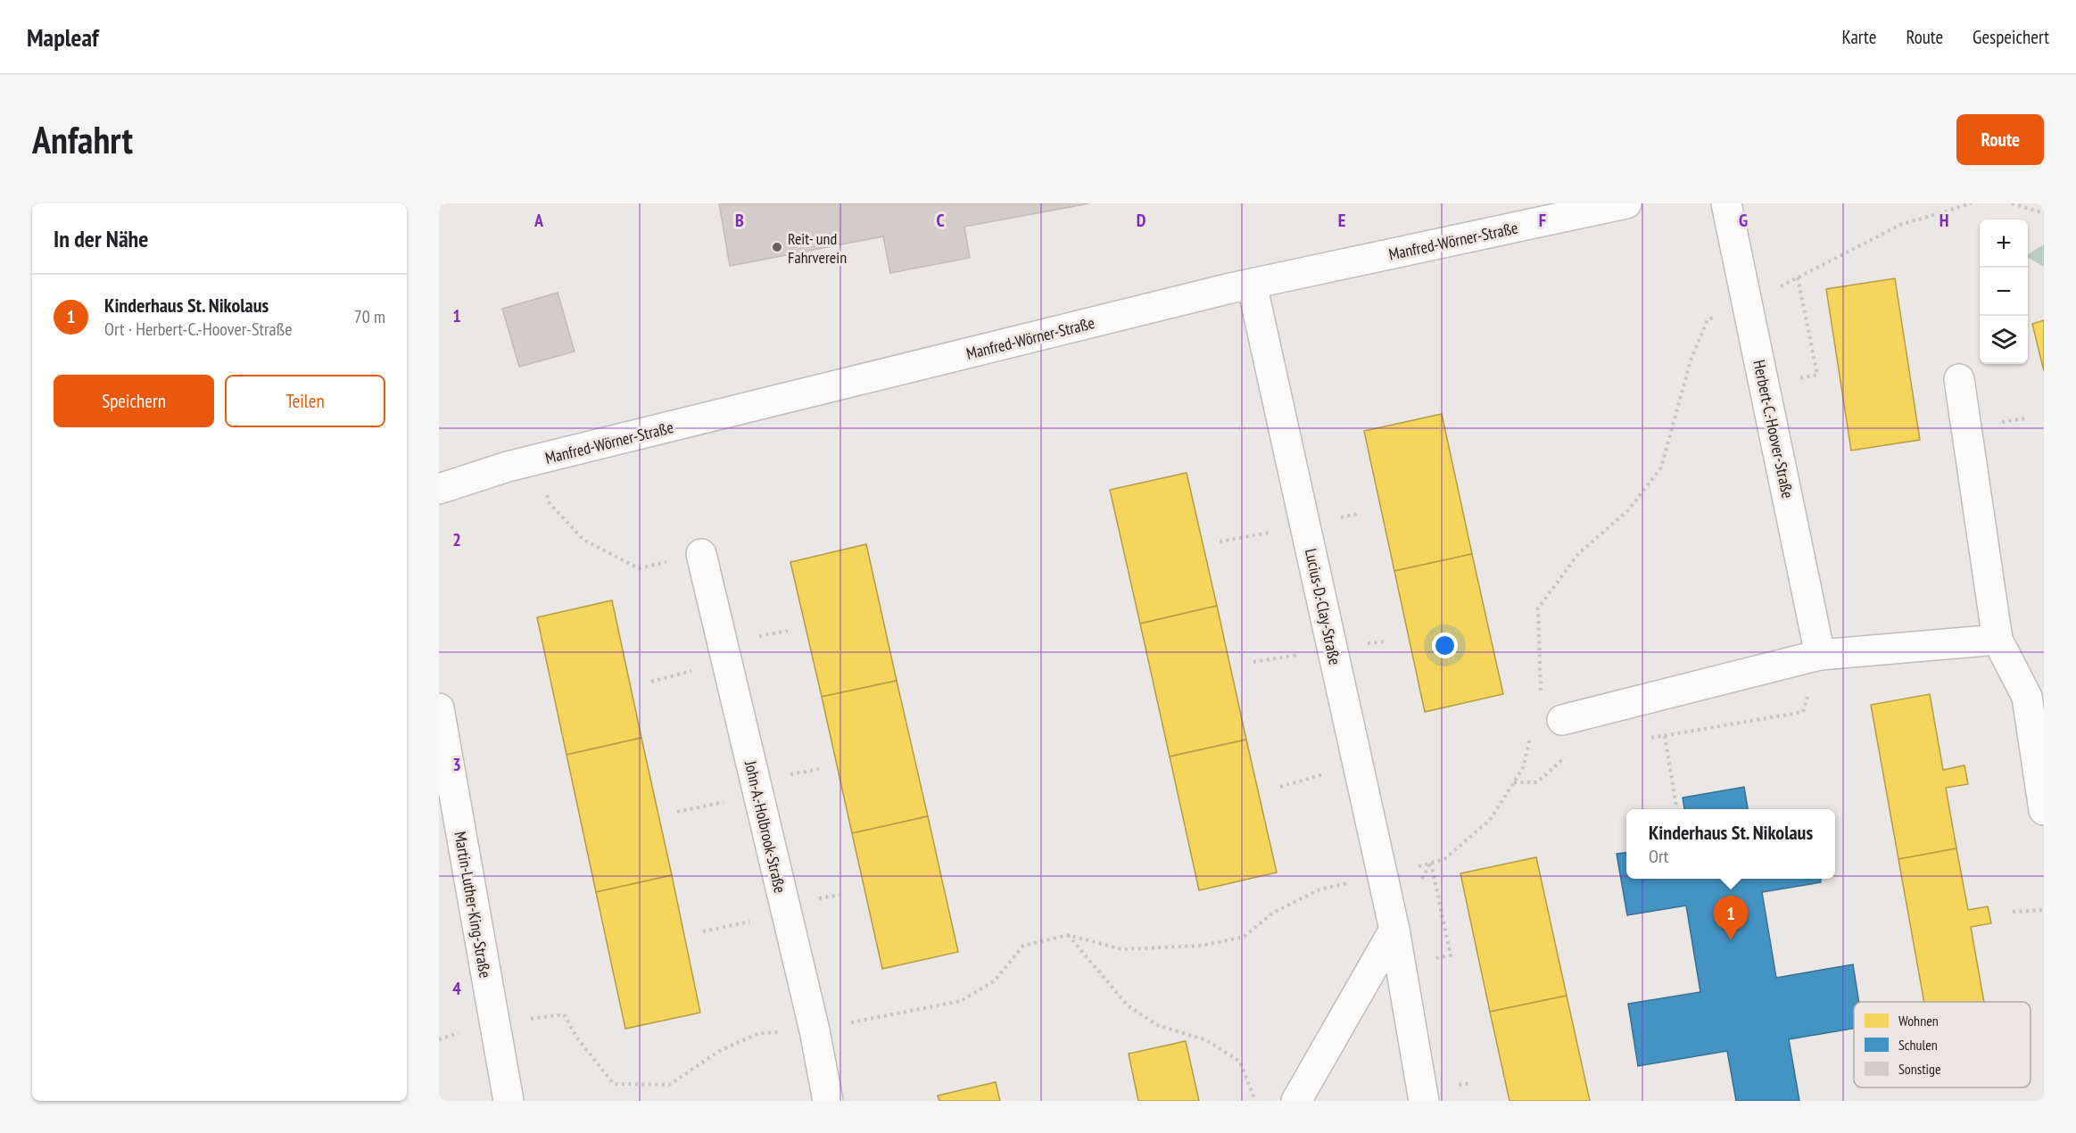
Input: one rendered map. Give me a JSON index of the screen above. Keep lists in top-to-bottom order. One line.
{"streets":{"street":["Manfred-Wörner-Straße","Herbert-C.-Hoover-Straße","Lucius-D.-Clay-Straße","John-A.-Holbrook-Straße","Martin-Luther-King-Straße"]},"crossings":[["Manfred-Wörner-Straße","Lucius-D.-Clay-Straße"]],"places":["Reit- und Fahrverein"],"legend":["Wohnen","Schulen","Sonstige"],"page":{"header":"Mapleaf","nav":["Karte","Route","Gespeichert"],"buttons":["Route",["Speichern","Teilen"]],"title":"Anfahrt","heading":"In der Nähe","map_buttons":["+","−"],"list":[{"mark":"1","name":"Kinderhaus St. Nikolaus","note":"Ort · Herbert-C.-Hoover-Straße","value":"70 m"}],"popup":["Kinderhaus St. Nikolaus","Ort"],"pins":"1"},"grid":{"columns":["A","B","C","D","E","F","G","H"],"rows":["1","2","3","4"]}}
